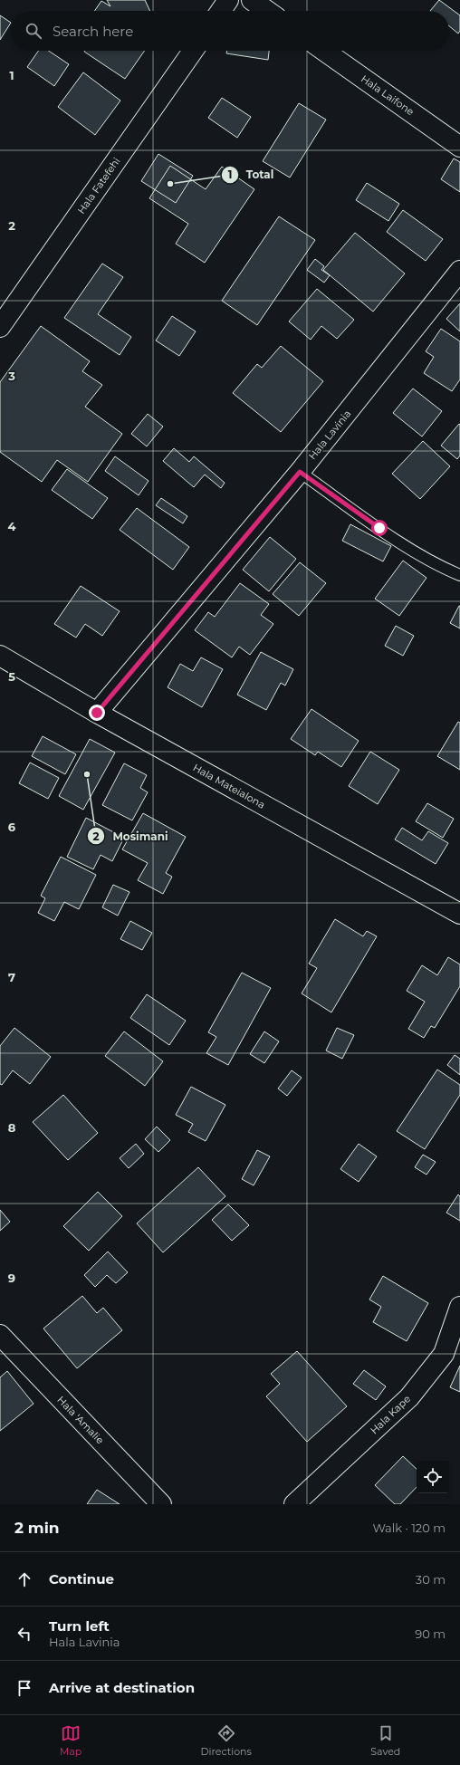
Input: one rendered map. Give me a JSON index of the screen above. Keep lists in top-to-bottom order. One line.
{"streets":{"street":["Hala Laifone","Hala Fatefehi","Hala Lavinia","Hala Mateialona","Hala Kape","Hala 'Amalie"]},"crossings":[["Hala Lavinia","Hala Mateialona"]],"places":["Total","Mosimani"],"page":{"search":"Search here","heading":["2 min","Walk · 120 m"],"list":[["Continue","30 m"],["Turn left","Hala Lavinia","90 m"],"Arrive at destination"],"nav":["Map","Directions","Saved"]},"grid":{"rows":["1","2","3","4","5","6","7","8","9"]}}
